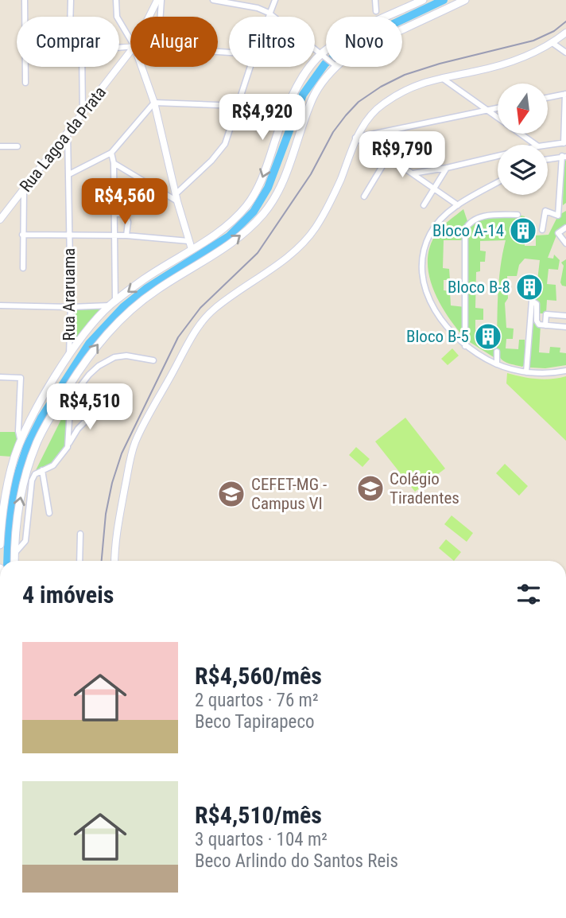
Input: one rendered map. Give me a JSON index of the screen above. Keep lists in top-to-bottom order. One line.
{"streets":{"street":["Rua Lagoa da Prata","Rua Araruama"]},"crossings":[["Rua Lagoa da Prata","Rua Araruama"]],"places":{"building":["Bloco A-14","Bloco B-8","Bloco B-5"],"school or university":["Colégio Tiradentes","CEFET-MG - Campus VI"]},"north":"bottom","page":{"chip":["Comprar","Alugar","Filtros","Novo"],"price":["R$4,920","R$9,790","R$4,560","R$4,510"],"heading":"4 imóveis","list":[{"name":"R$4,560/mês","note":"2 quartos · 76 m² · Beco Tapirapeco"},{"name":"R$4,510/mês","note":"3 quartos · 104 m² · Beco Arlindo do Santos Reis"}]}}
